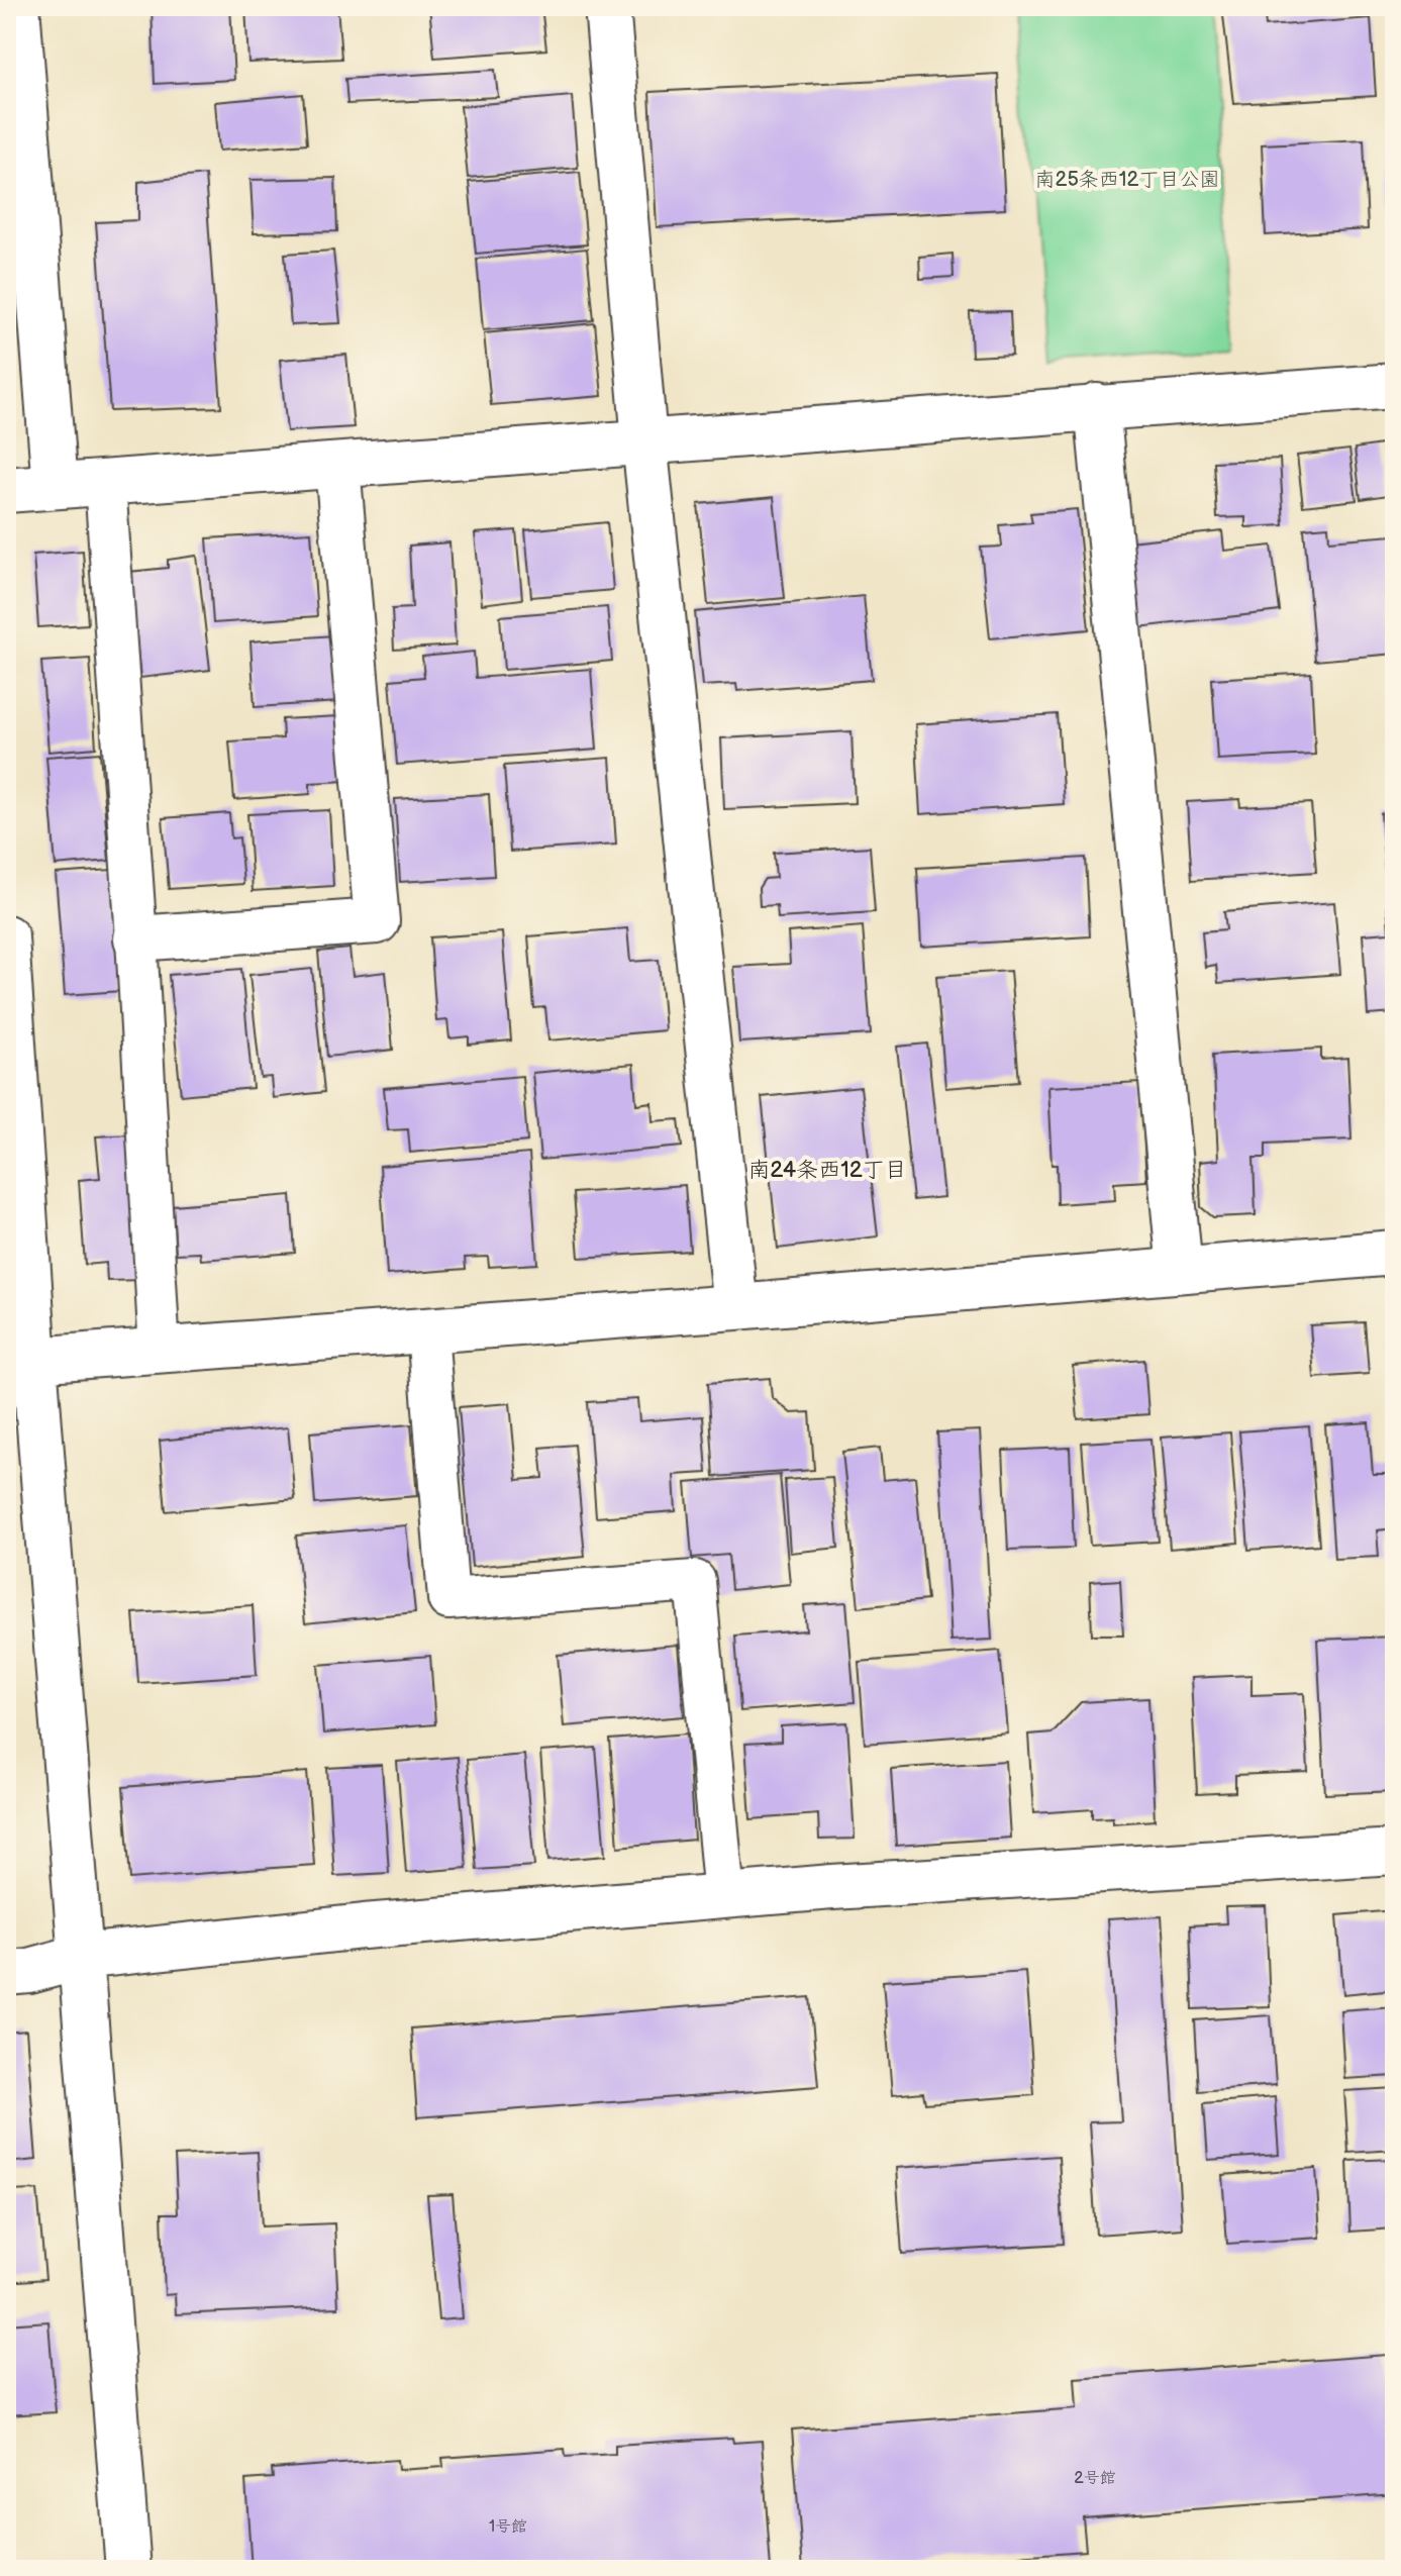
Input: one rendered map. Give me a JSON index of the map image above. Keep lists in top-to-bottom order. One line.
{"districts":["南24条西12丁目"],"parks":["南25条西12丁目公園"],"house_numbers":["2号館","1号館"]}
